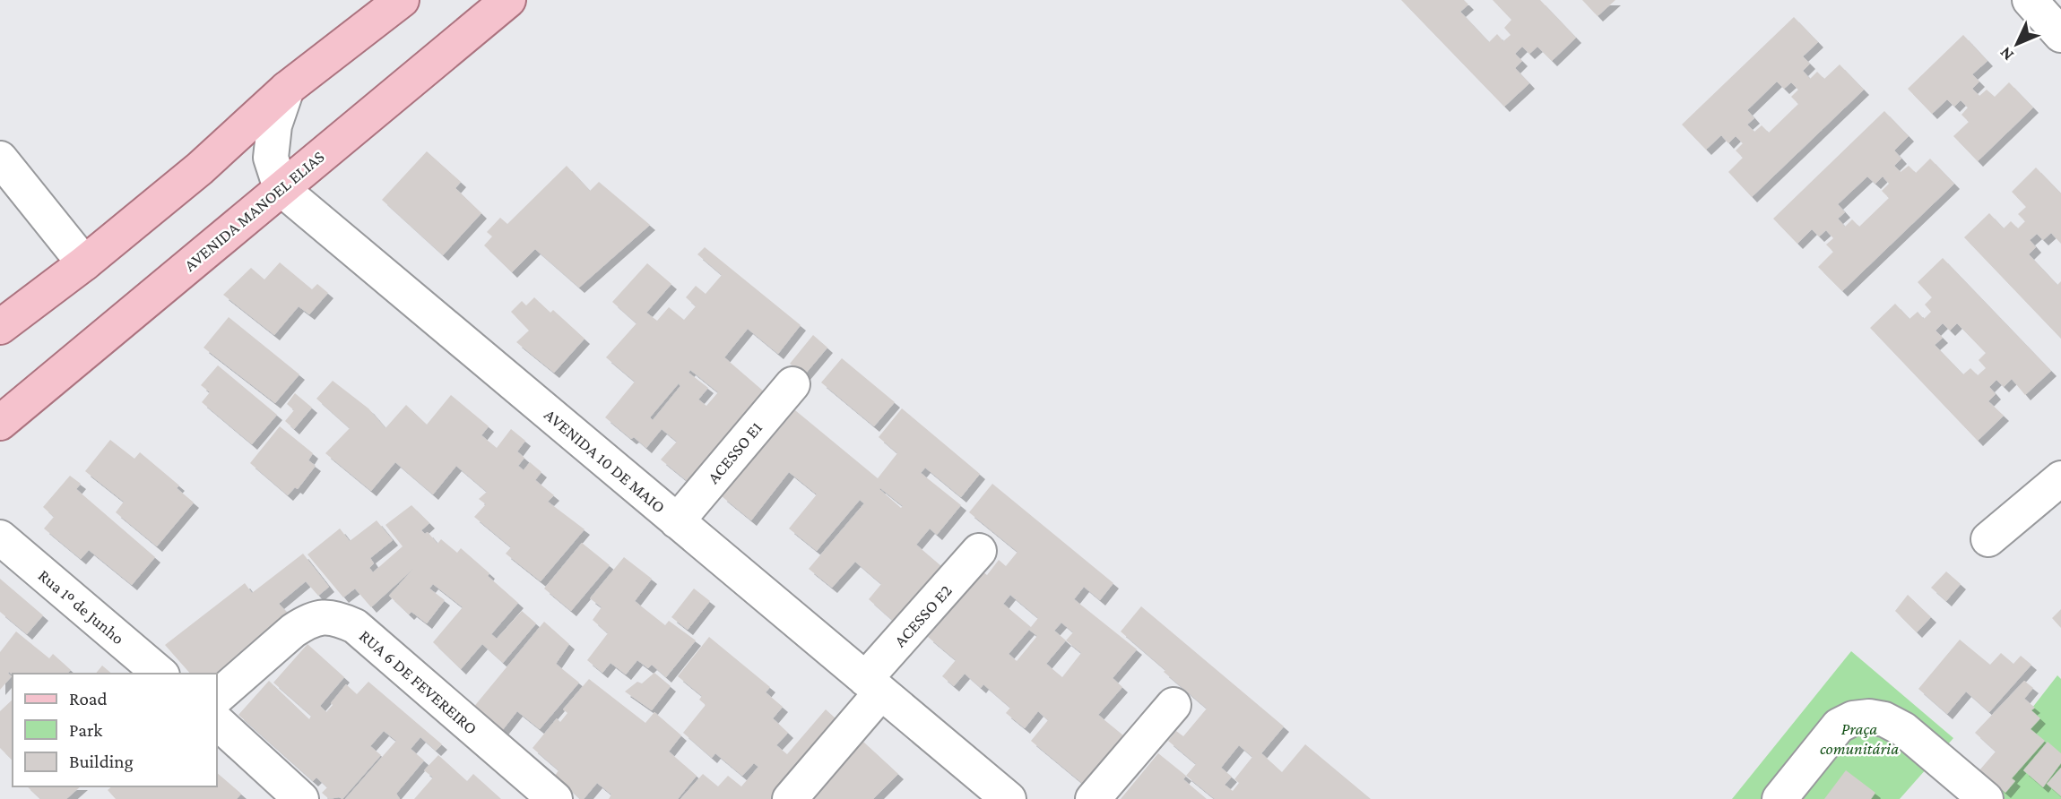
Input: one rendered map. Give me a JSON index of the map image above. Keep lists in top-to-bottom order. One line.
{"streets":{"main road":["AVENIDA MANOEL ELIAS"],"street":["ACESSO E1","AVENIDA 10 DE MAIO","Rua 1º de Junho","ACESSO E2","RUA 6 DE FEVEREIRO"]},"crossings":[["AVENIDA MANOEL ELIAS","AVENIDA 10 DE MAIO"],["ACESSO E1","AVENIDA 10 DE MAIO"],["AVENIDA 10 DE MAIO","ACESSO E2"]],"parks":["Praça comunitária"],"legend":["Road","Park","Building"],"north":"bottom left"}
